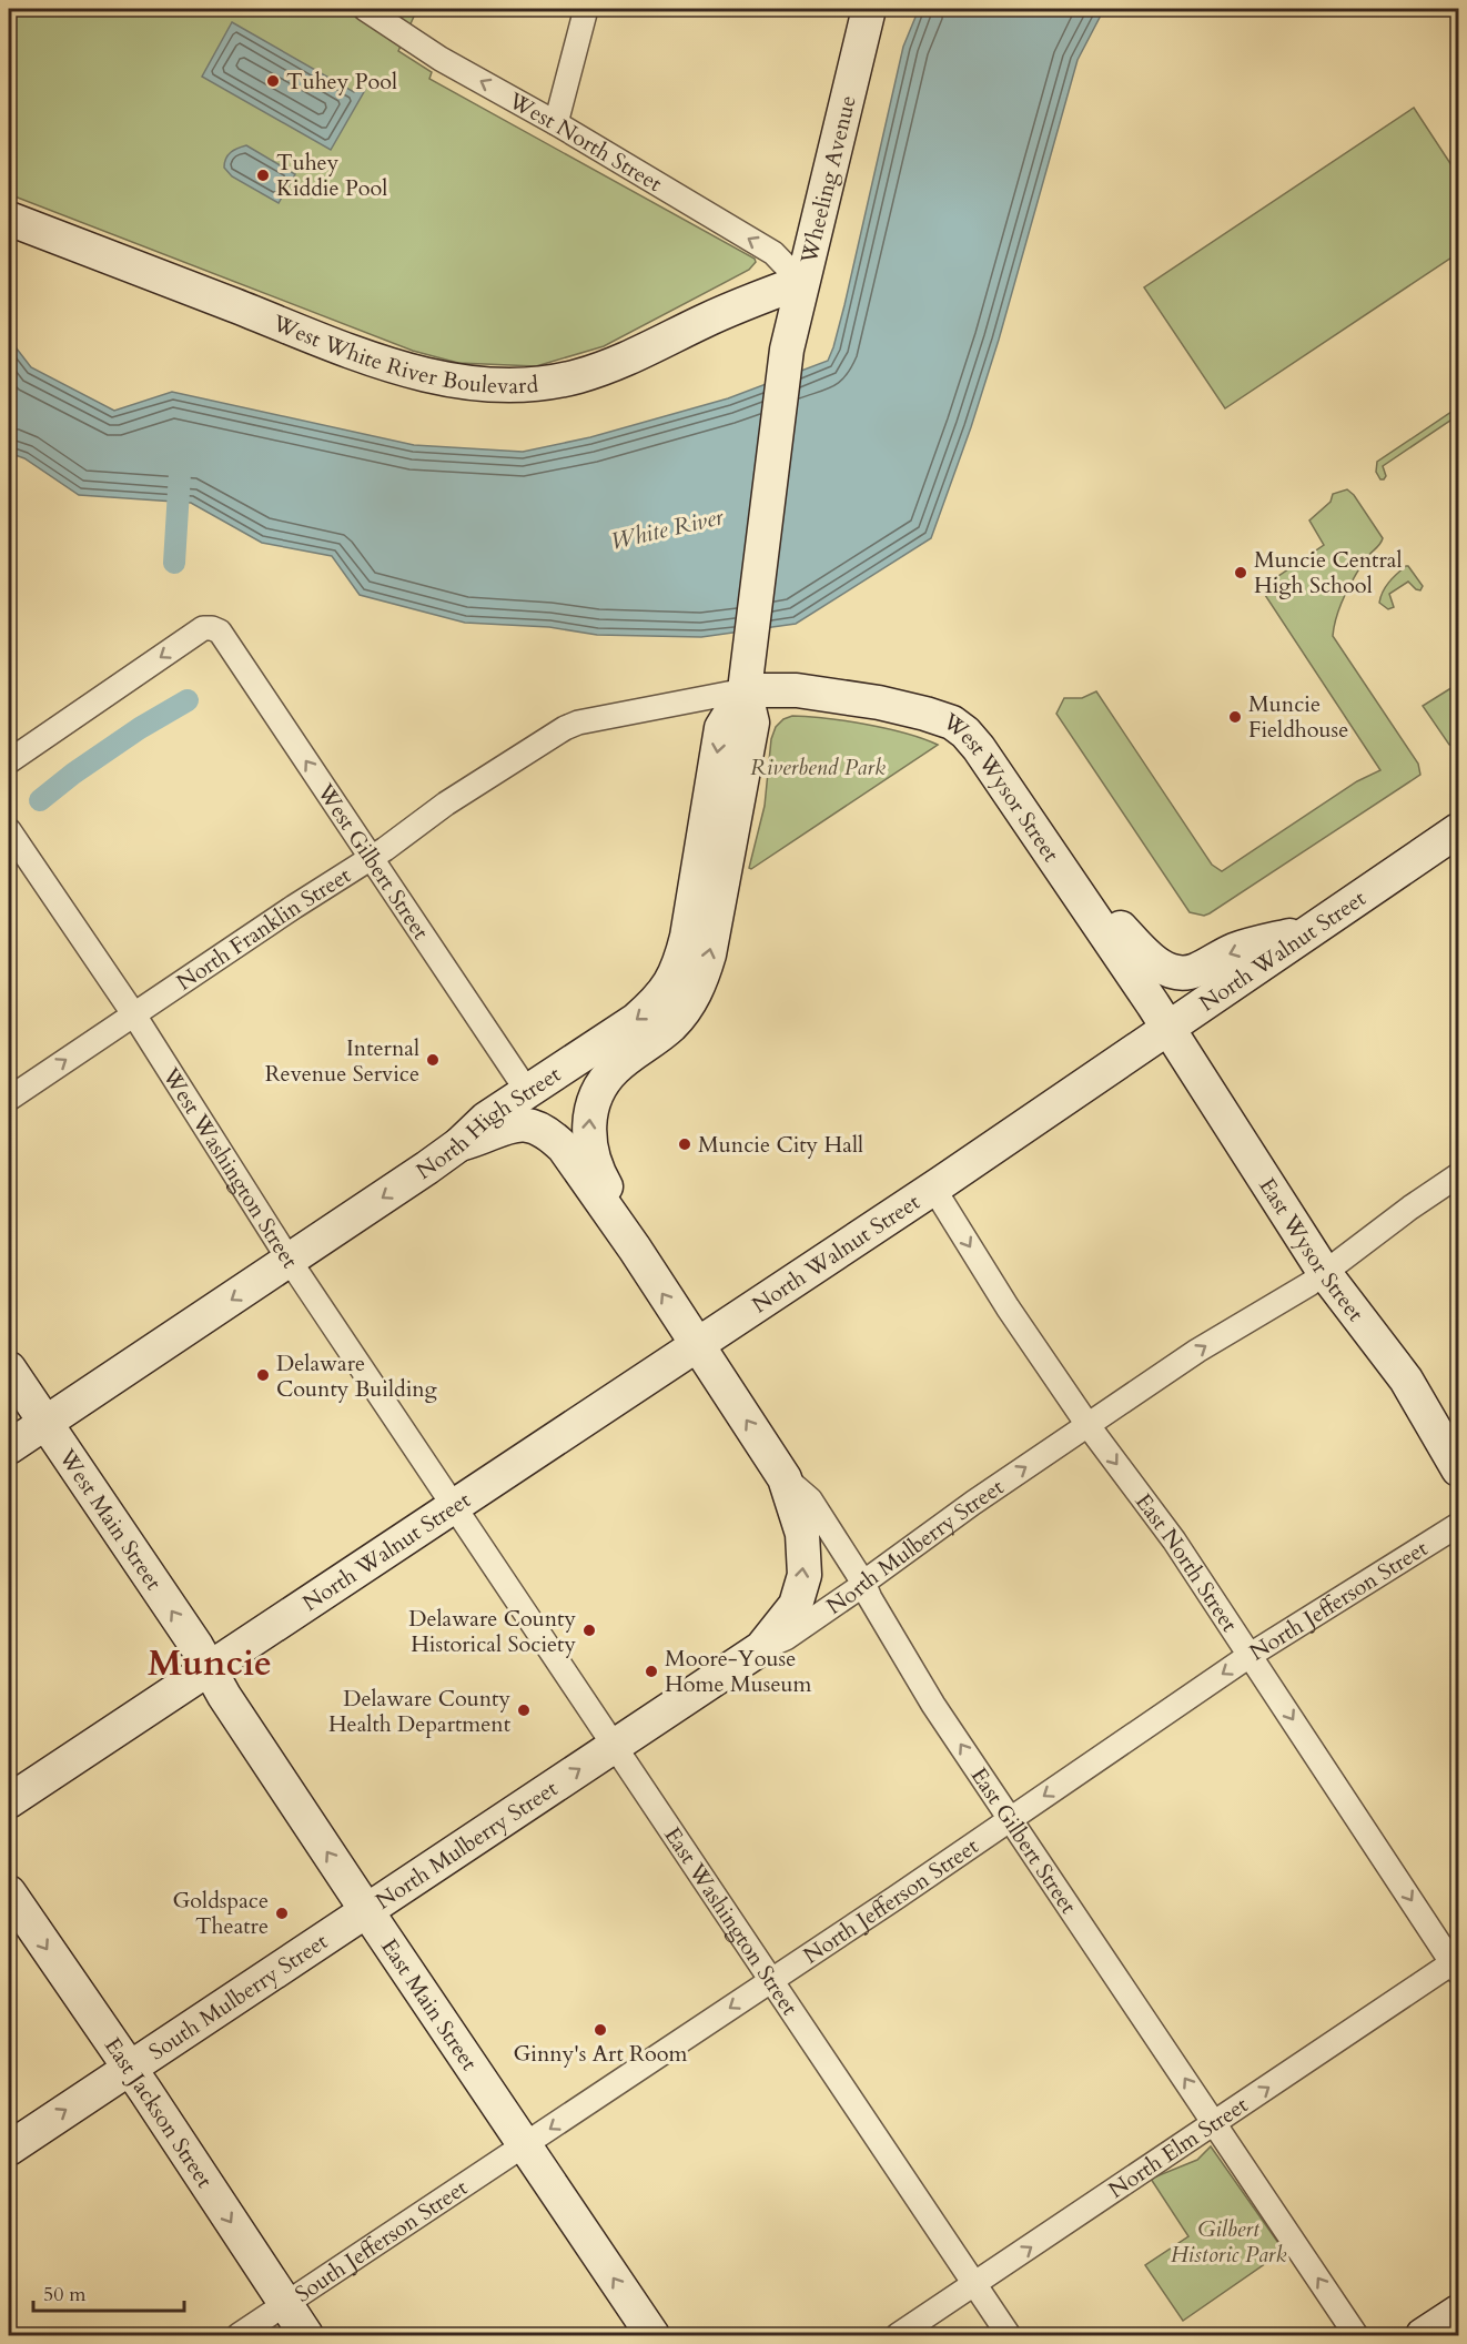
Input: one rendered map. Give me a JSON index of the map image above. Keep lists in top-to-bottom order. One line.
{"streets":{"main road":["Wheeling Avenue","West White River Boulevard","West Wysor Street","North Walnut Street","North High Street","East Wysor Street","West Main Street","North Mulberry Street","East Gilbert Street","South Mulberry Street","East Main Street","East Jackson Street"],"street":["West North Street","West Gilbert Street","North Franklin Street","West Washington Street","East North Street","North Jefferson Street","East Washington Street","North Elm Street","South Jefferson Street"]},"crossings":[["West North Street","Wheeling Avenue"],["West North Street","West White River Boulevard"],["Wheeling Avenue","West White River Boulevard"],["Wheeling Avenue","North High Street"],["West Wysor Street","North Franklin Street"],["West Wysor Street","North Walnut Street"],["West Wysor Street","North High Street"],["West Wysor Street","East Wysor Street"],["West Gilbert Street","North Franklin Street"],["West Gilbert Street","North High Street"],["North Franklin Street","North High Street"],["North Franklin Street","West Washington Street"],["North Walnut Street","West Washington Street"],["North Walnut Street","East Wysor Street"],["North Walnut Street","West Main Street"],["North Walnut Street","East North Street"],["North Walnut Street","East Gilbert Street"],["North Walnut Street","East Washington Street"],["North Walnut Street","East Main Street"],["North High Street","West Washington Street"],["North High Street","West Main Street"],["West Washington Street","East Washington Street"],["East Wysor Street","North Mulberry Street"],["West Main Street","East Main Street"],["North Mulberry Street","East North Street"],["North Mulberry Street","East Gilbert Street"],["North Mulberry Street","East Washington Street"],["North Mulberry Street","South Mulberry Street"],["North Mulberry Street","East Main Street"],["East North Street","North Jefferson Street"],["East North Street","North Elm Street"],["North Jefferson Street","East Gilbert Street"],["North Jefferson Street","East Washington Street"],["North Jefferson Street","East Main Street"],["North Jefferson Street","South Jefferson Street"],["East Gilbert Street","North Elm Street"],["East Washington Street","North Elm Street"],["South Mulberry Street","East Main Street"],["South Mulberry Street","East Jackson Street"],["East Main Street","South Jefferson Street"],["East Jackson Street","South Jefferson Street"]],"one_way":["West North Street","West Main Street","North Mulberry Street","East North Street","North Jefferson Street","East Gilbert Street","East Main Street","East Jackson Street","North Elm Street"],"districts":["Muncie"],"water":["White River"],"parks":["Riverbend Park","Gilbert Historic Park"],"places":["Tuhey Pool","Tuhey Kiddie Pool","Muncie Central High School","Muncie Fieldhouse","Internal Revenue Service","Muncie City Hall","Delaware County Building","Delaware County Historical Society","Moore-Youse Home Museum","Delaware County Health Department","Goldspace Theatre","Ginny's Art Room"],"scale_bar":"50 m"}
